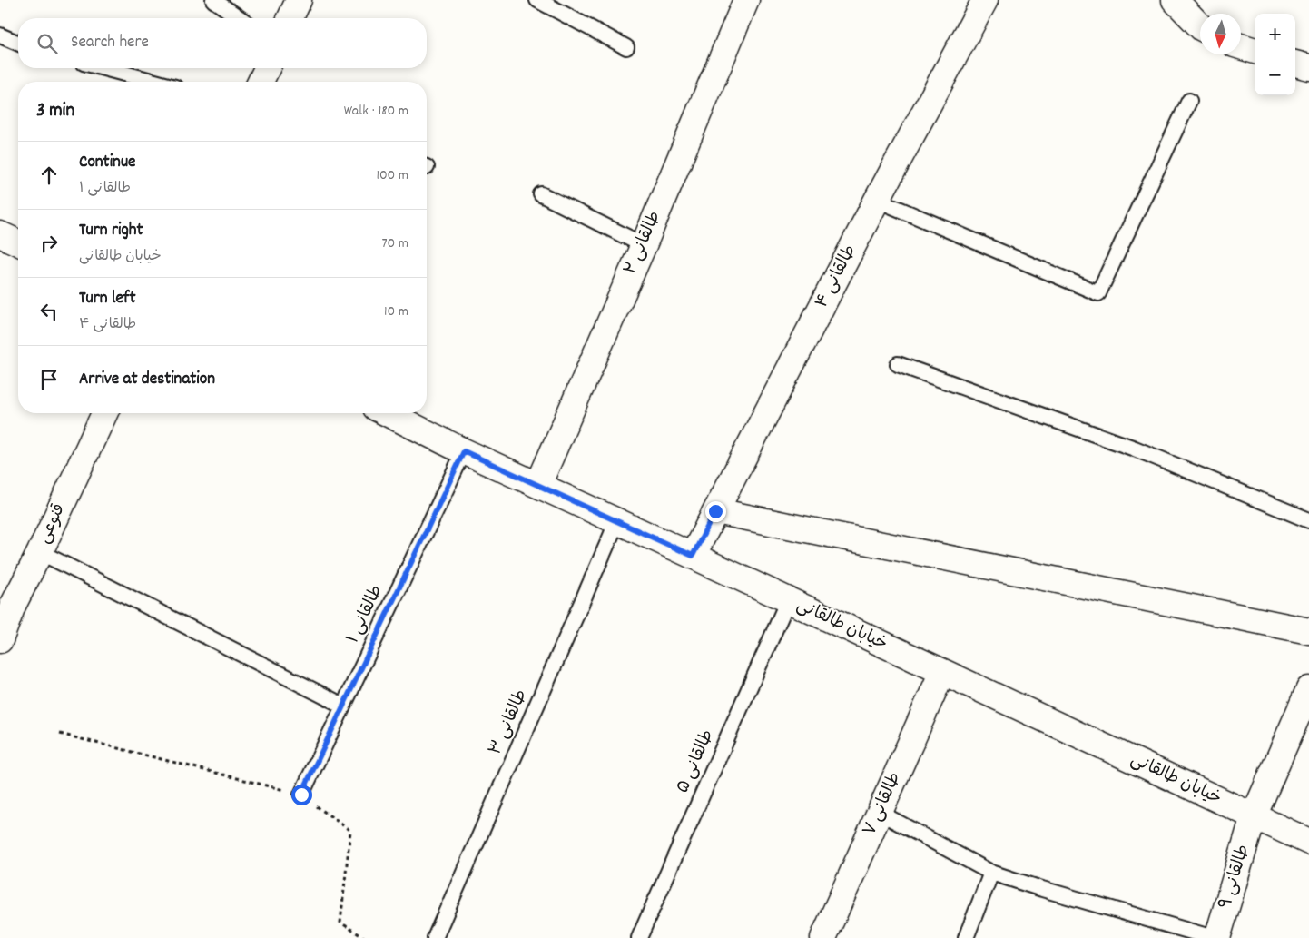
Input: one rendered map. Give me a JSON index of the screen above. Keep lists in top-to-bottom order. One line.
{"streets":{"street":["طالقانی ۲","طالقانی ۴","قنوعی","خیابان طالقانی","طالقانی ۷","طالقانی ۹"],"lane":["طالقانی ۱","طالقانی ۳","طالقانی ۵"]},"crossings":[["طالقانی ۲","خیابان طالقانی"],["طالقانی ۴","خیابان طالقانی"],["طالقانی ۱","خیابان طالقانی"],["خیابان طالقانی","طالقانی ۳"],["خیابان طالقانی","طالقانی ۵"],["خیابان طالقانی","طالقانی ۷"],["خیابان طالقانی","طالقانی ۹"]],"north":"bottom","page":{"map_buttons":["+","−"],"search":"Search here","heading":["3 min","Walk · 180 m"],"list":[["Continue","طالقانی ۱","100 m"],["Turn right","خیابان طالقانی","70 m"],["Turn left","طالقانی ۴","10 m"],"Arrive at destination"]}}
